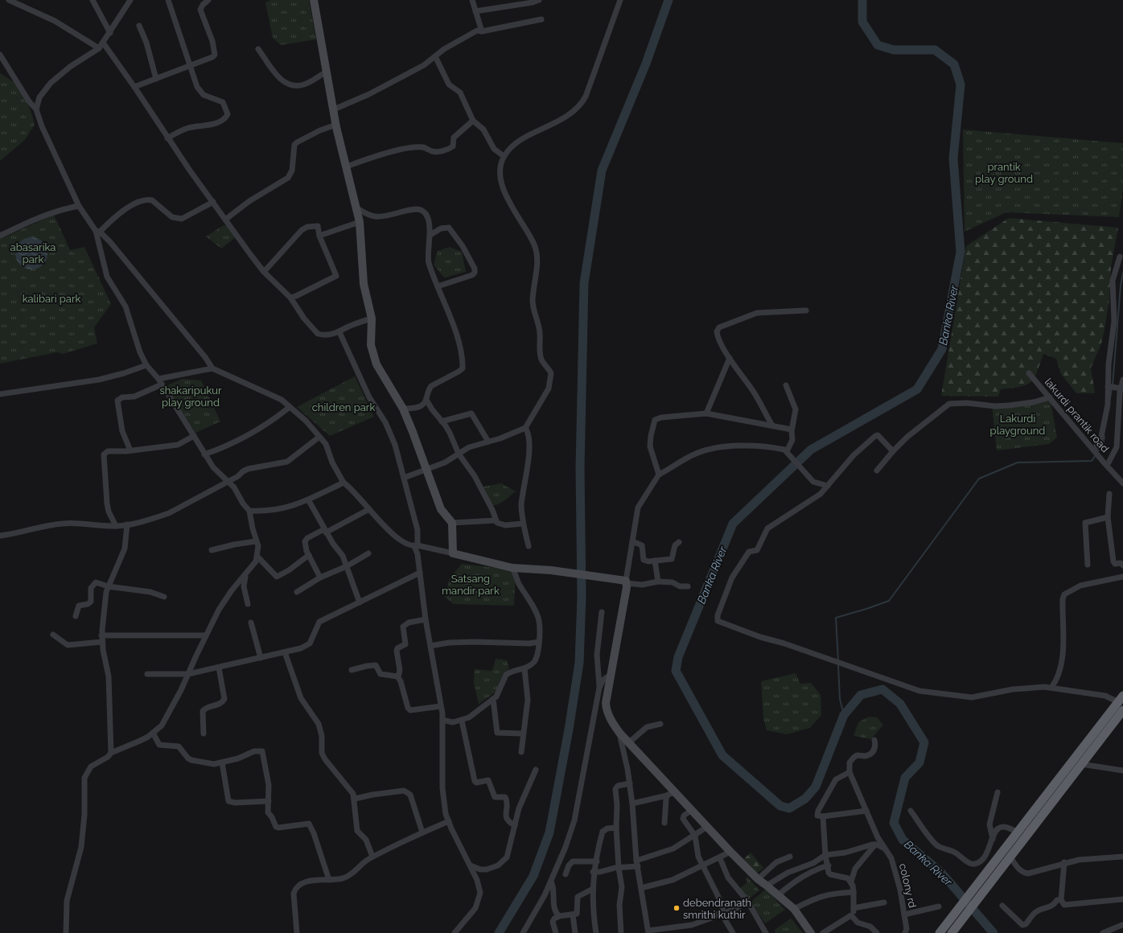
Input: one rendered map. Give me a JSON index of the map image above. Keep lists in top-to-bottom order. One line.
{"streets":{"street":["lakurdi prantik road","colony rd"]},"water":["Banka River"],"parks":["prantik play ground","abasarika park","kalibari park","shakaripukur play ground","children park","Lakurdi playground","Satsang mandir park"],"places":["debendranath smrithi kuthir"]}
